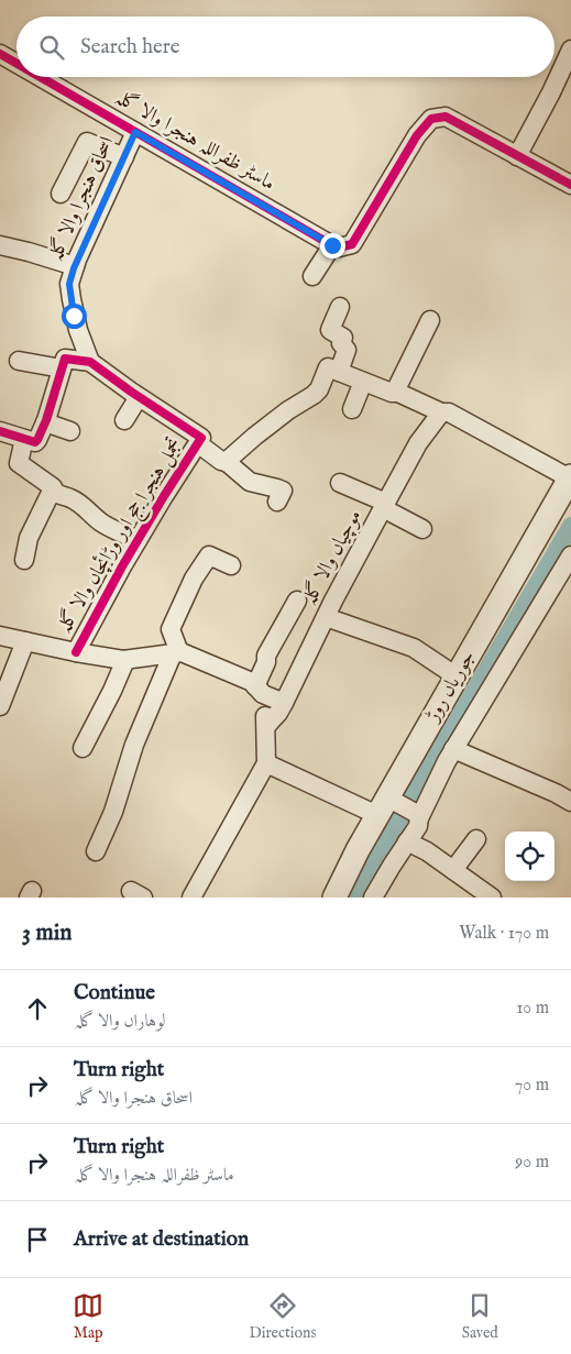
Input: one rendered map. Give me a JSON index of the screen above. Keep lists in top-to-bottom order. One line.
{"streets":{"street":["ماسٹر ظفراللہ ہنجرا والا گلہ","اسحاق ہنجرا والا گلہ","تجمل ہنجرا جج اور وڑائچاں والا گلہ","موچیاں والا گلہ","جوریاں روڑ"]},"crossings":[["ماسٹر ظفراللہ ہنجرا والا گلہ","اسحاق ہنجرا والا گلہ"]],"page":{"search":"Search here","heading":["3 min","Walk · 170 m"],"list":[["Continue","لوہاراں والا گلہ","10 m"],["Turn right","اسحاق ہنجرا والا گلہ","70 m"],["Turn right","ماسٹر ظفراللہ ہنجرا والا گلہ","90 m"],"Arrive at destination"],"nav":["Map","Directions","Saved"]}}
